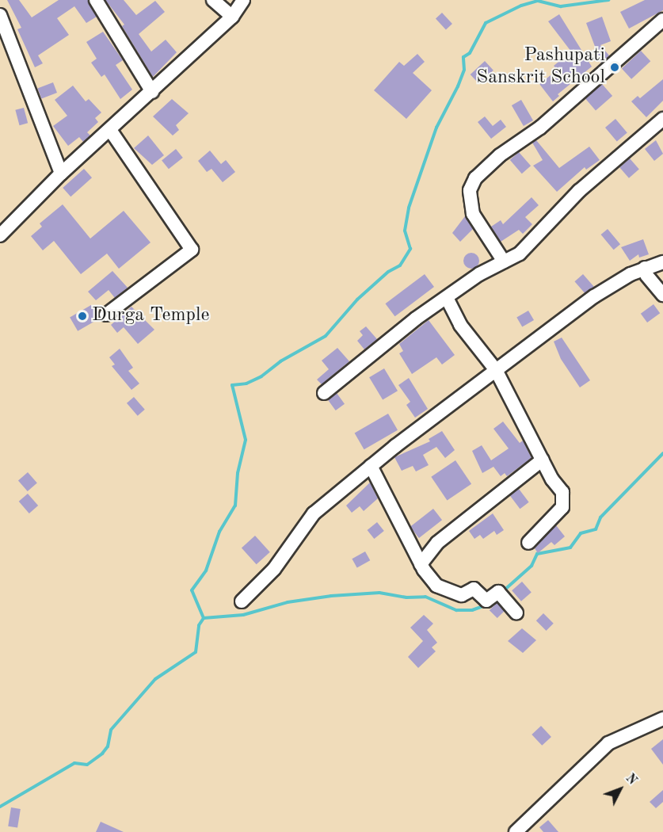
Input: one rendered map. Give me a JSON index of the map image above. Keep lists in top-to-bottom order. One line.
{"places":["Pashupati Sanskrit School","Durga Temple"],"north":"top right"}
